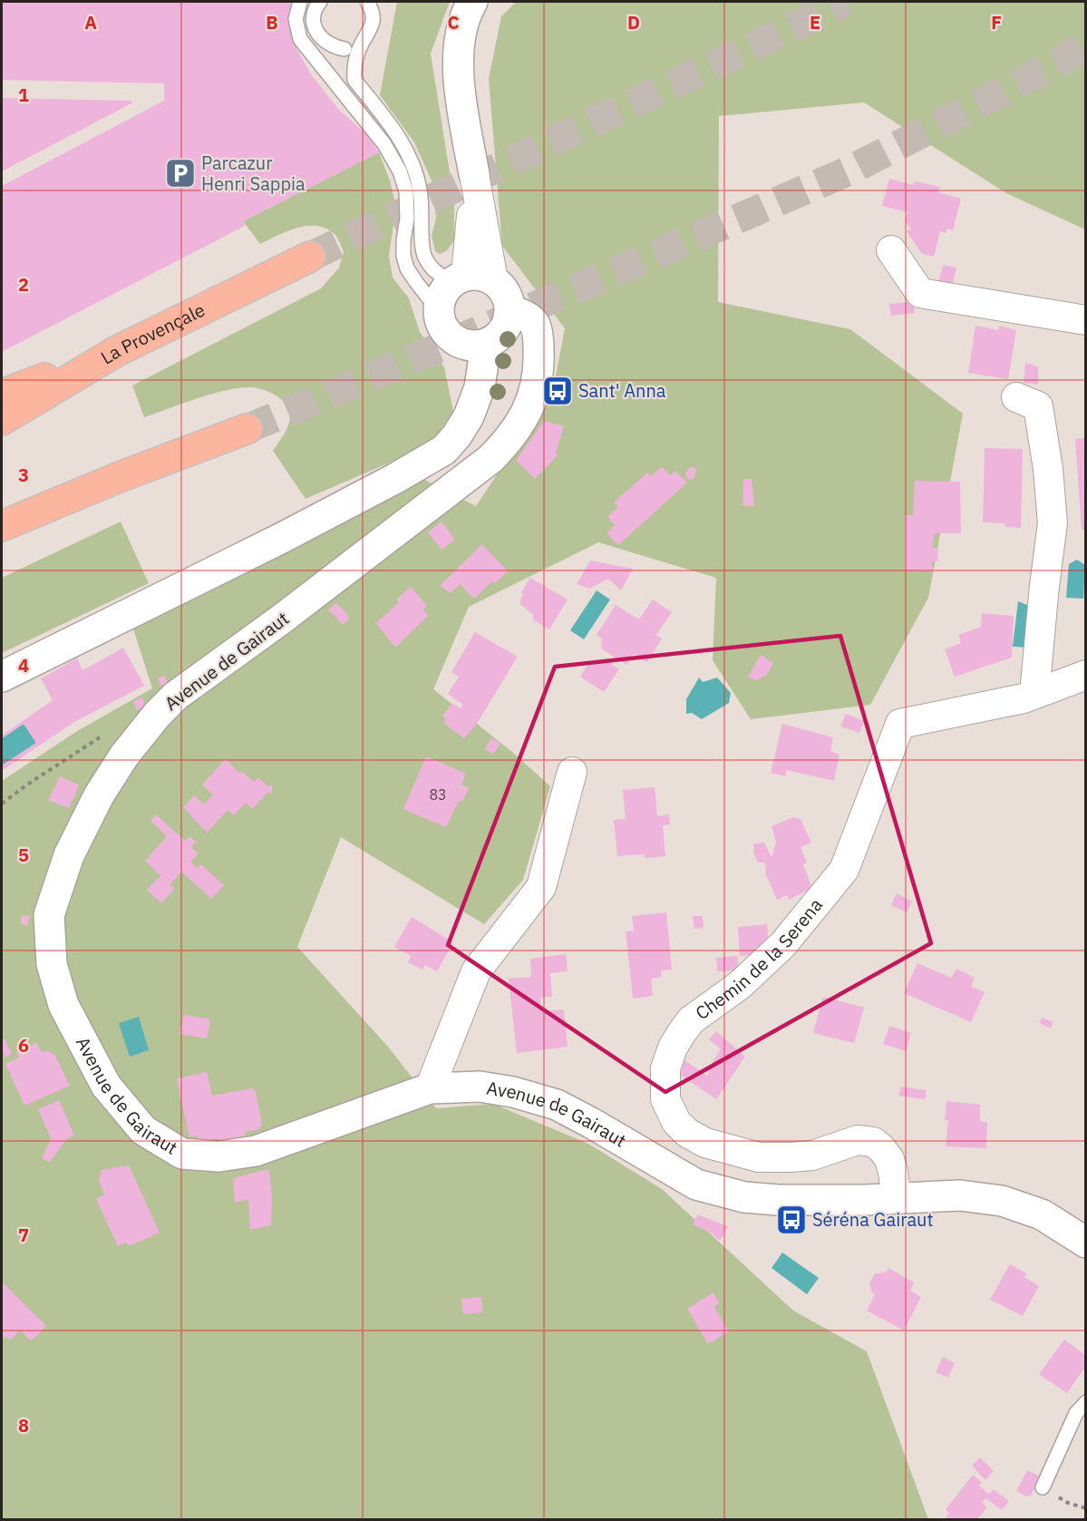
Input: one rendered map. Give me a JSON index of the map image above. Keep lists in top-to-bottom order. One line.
{"streets":{"highway":["La Provençale"],"street":["Avenue de Gairaut","Chemin de la Serena"]},"crossings":[["Avenue de Gairaut","Chemin de la Serena"]],"places":{"parking":["Parcazur Henri Sappia"],"bus stop":["Sant' Anna","Séréna Gairaut"]},"house_numbers":["83"],"grid":{"columns":["A","B","C","D","E","F"],"rows":["1","2","3","4","5","6","7","8"]}}
